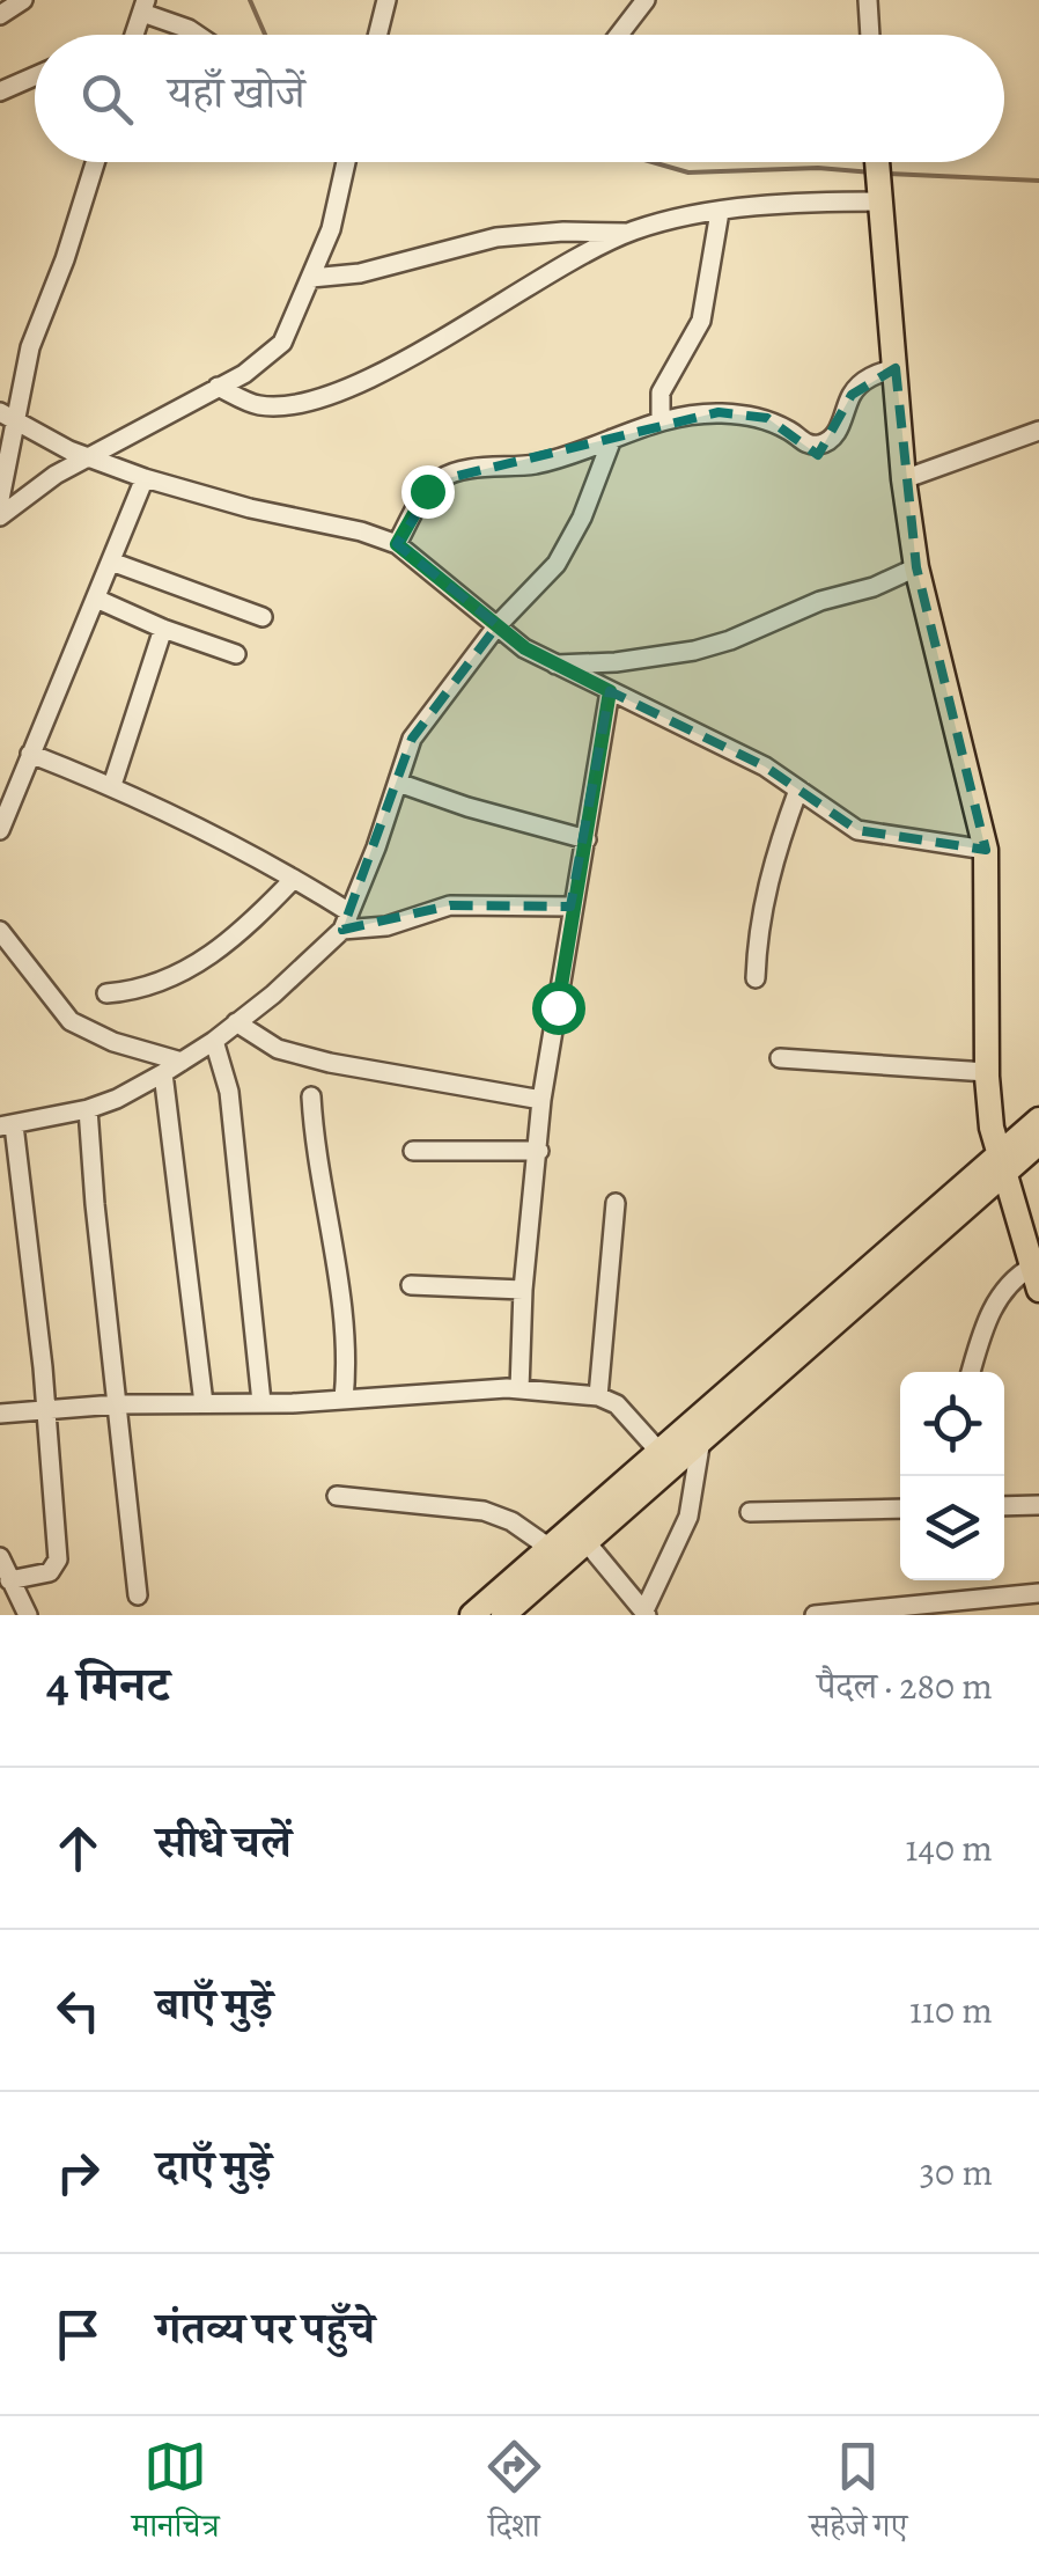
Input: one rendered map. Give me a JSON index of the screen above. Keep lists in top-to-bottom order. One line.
{"page":{"search":"यहाँ खोजें","heading":["4 मिनट","पैदल · 280 m"],"list":[["सीधे चलें","140 m"],["बाएँ मुड़ें","110 m"],["दाएँ मुड़ें","30 m"],"गंतव्य पर पहुँचे"],"nav":["मानचित्र","दिशा","सहेजे गए"]}}
